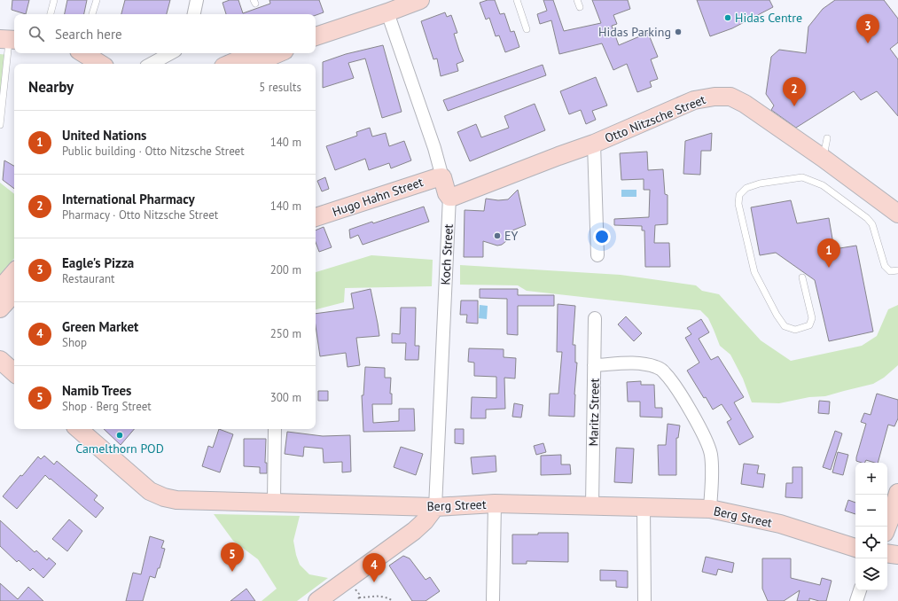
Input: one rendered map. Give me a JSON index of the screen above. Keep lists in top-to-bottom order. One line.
{"streets":{"street":["Otto Nitzsche Street","Hugo Hahn Street","Koch Street","Maritz Street","Berg Street"]},"crossings":[["Otto Nitzsche Street","Koch Street"],["Hugo Hahn Street","Koch Street"],["Koch Street","Berg Street"],["Maritz Street","Berg Street"]],"places":["Hidas Centre","Hidas Parking","EY","Camelthorn POD"],"page":{"pins":["3","2","1","5","4"],"search":"Search here","heading":["Nearby","5 results"],"list":[{"mark":"1","name":"United Nations","note":"Public building · Otto Nitzsche Street","value":"140 m"},{"mark":"2","name":"International Pharmacy","note":"Pharmacy · Otto Nitzsche Street","value":"140 m"},{"mark":"3","name":"Eagle's Pizza","note":"Restaurant","value":"200 m"},{"mark":"4","name":"Green Market","note":"Shop","value":"250 m"},{"mark":"5","name":"Namib Trees","note":"Shop · Berg Street","value":"300 m"}],"map_buttons":["+","−"]}}
